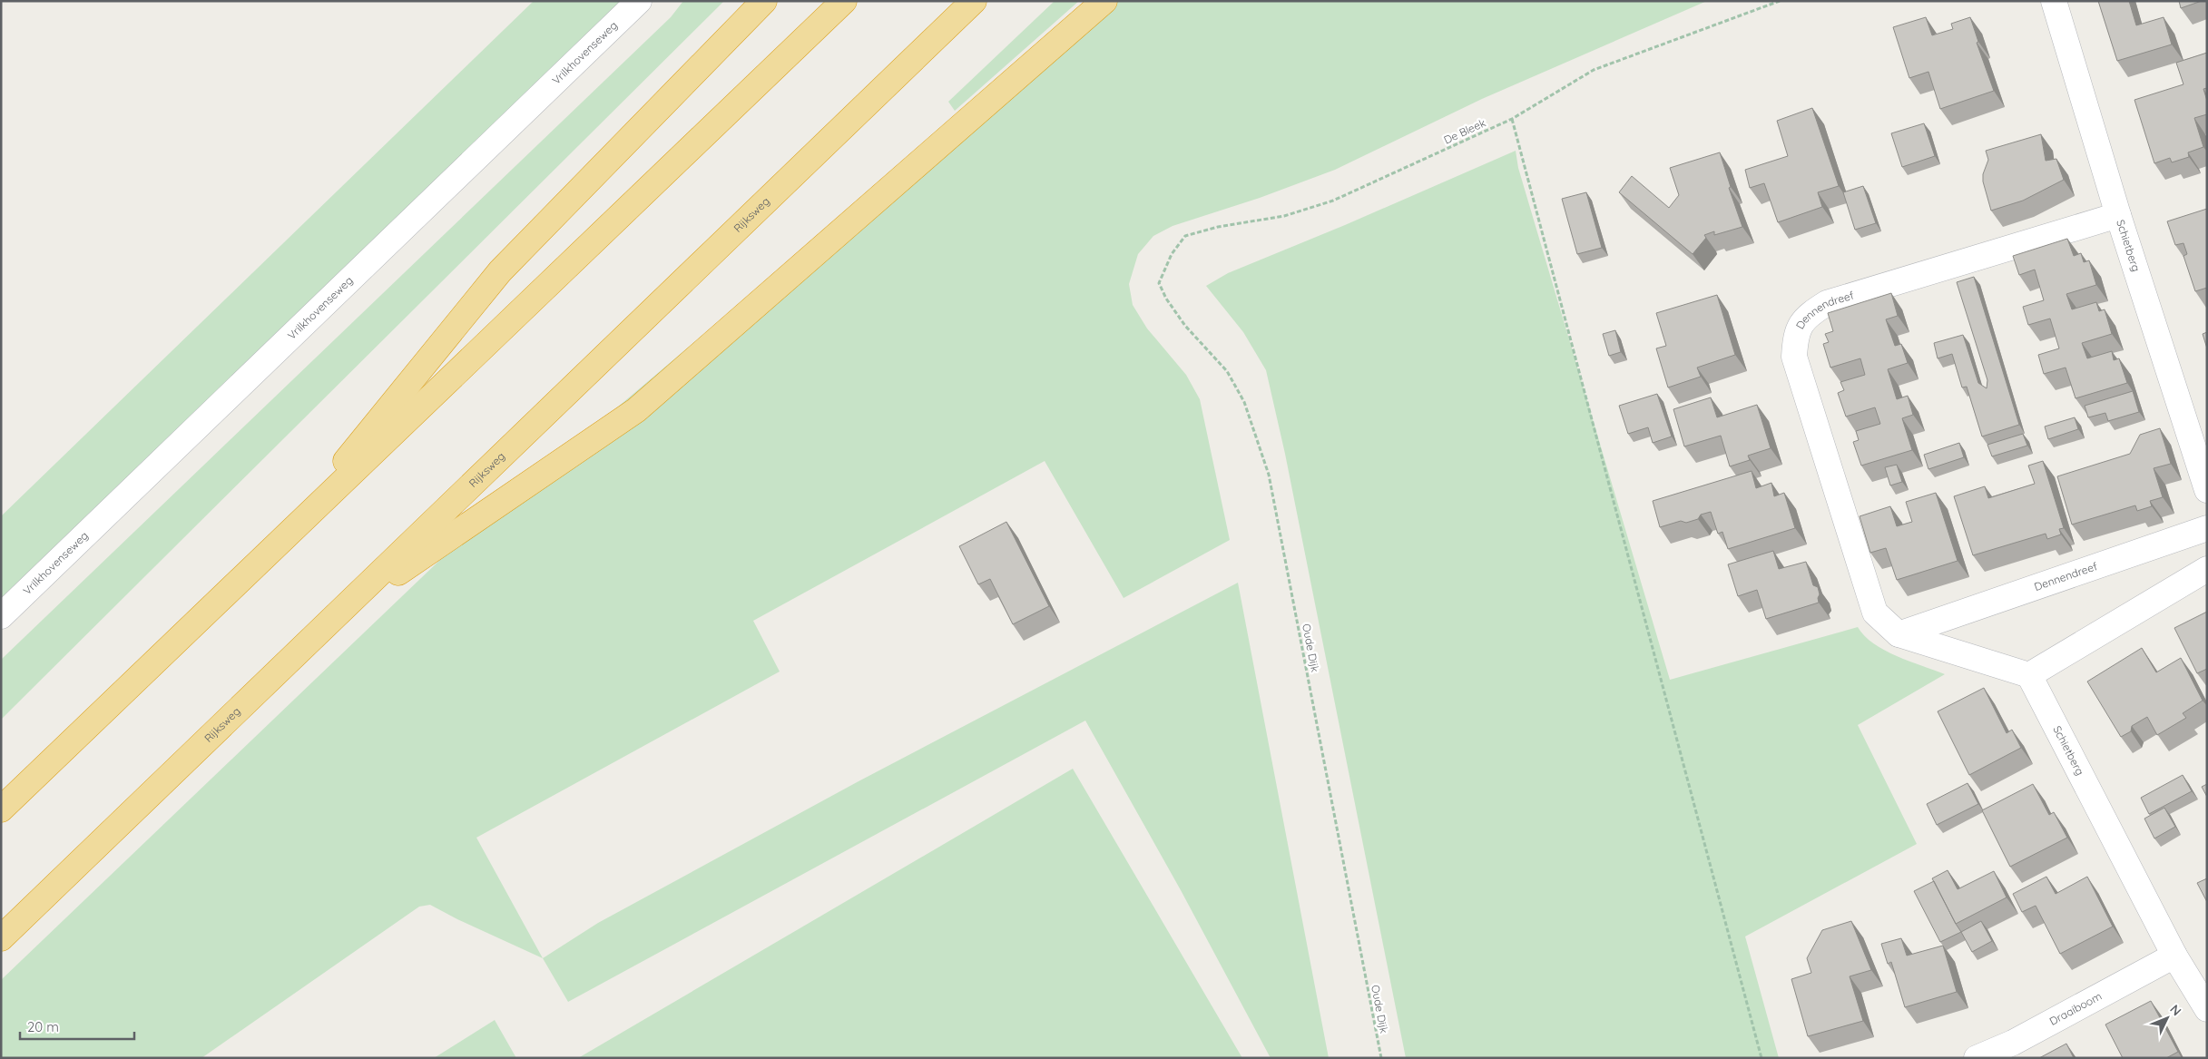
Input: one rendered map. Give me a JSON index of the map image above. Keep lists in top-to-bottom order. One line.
{"streets":{"highway":["Rijksweg"],"street":["Vrilkhovenseweg","Schietberg","Dennendreef","Draaiboom"],"path":["De Bleek","Oude Dijk"]},"crossings":[["De Bleek","Oude Dijk"],["Schietberg","Dennendreef"],["Schietberg","Draaiboom"]],"scale_bar":"20 m","north":"top right"}
